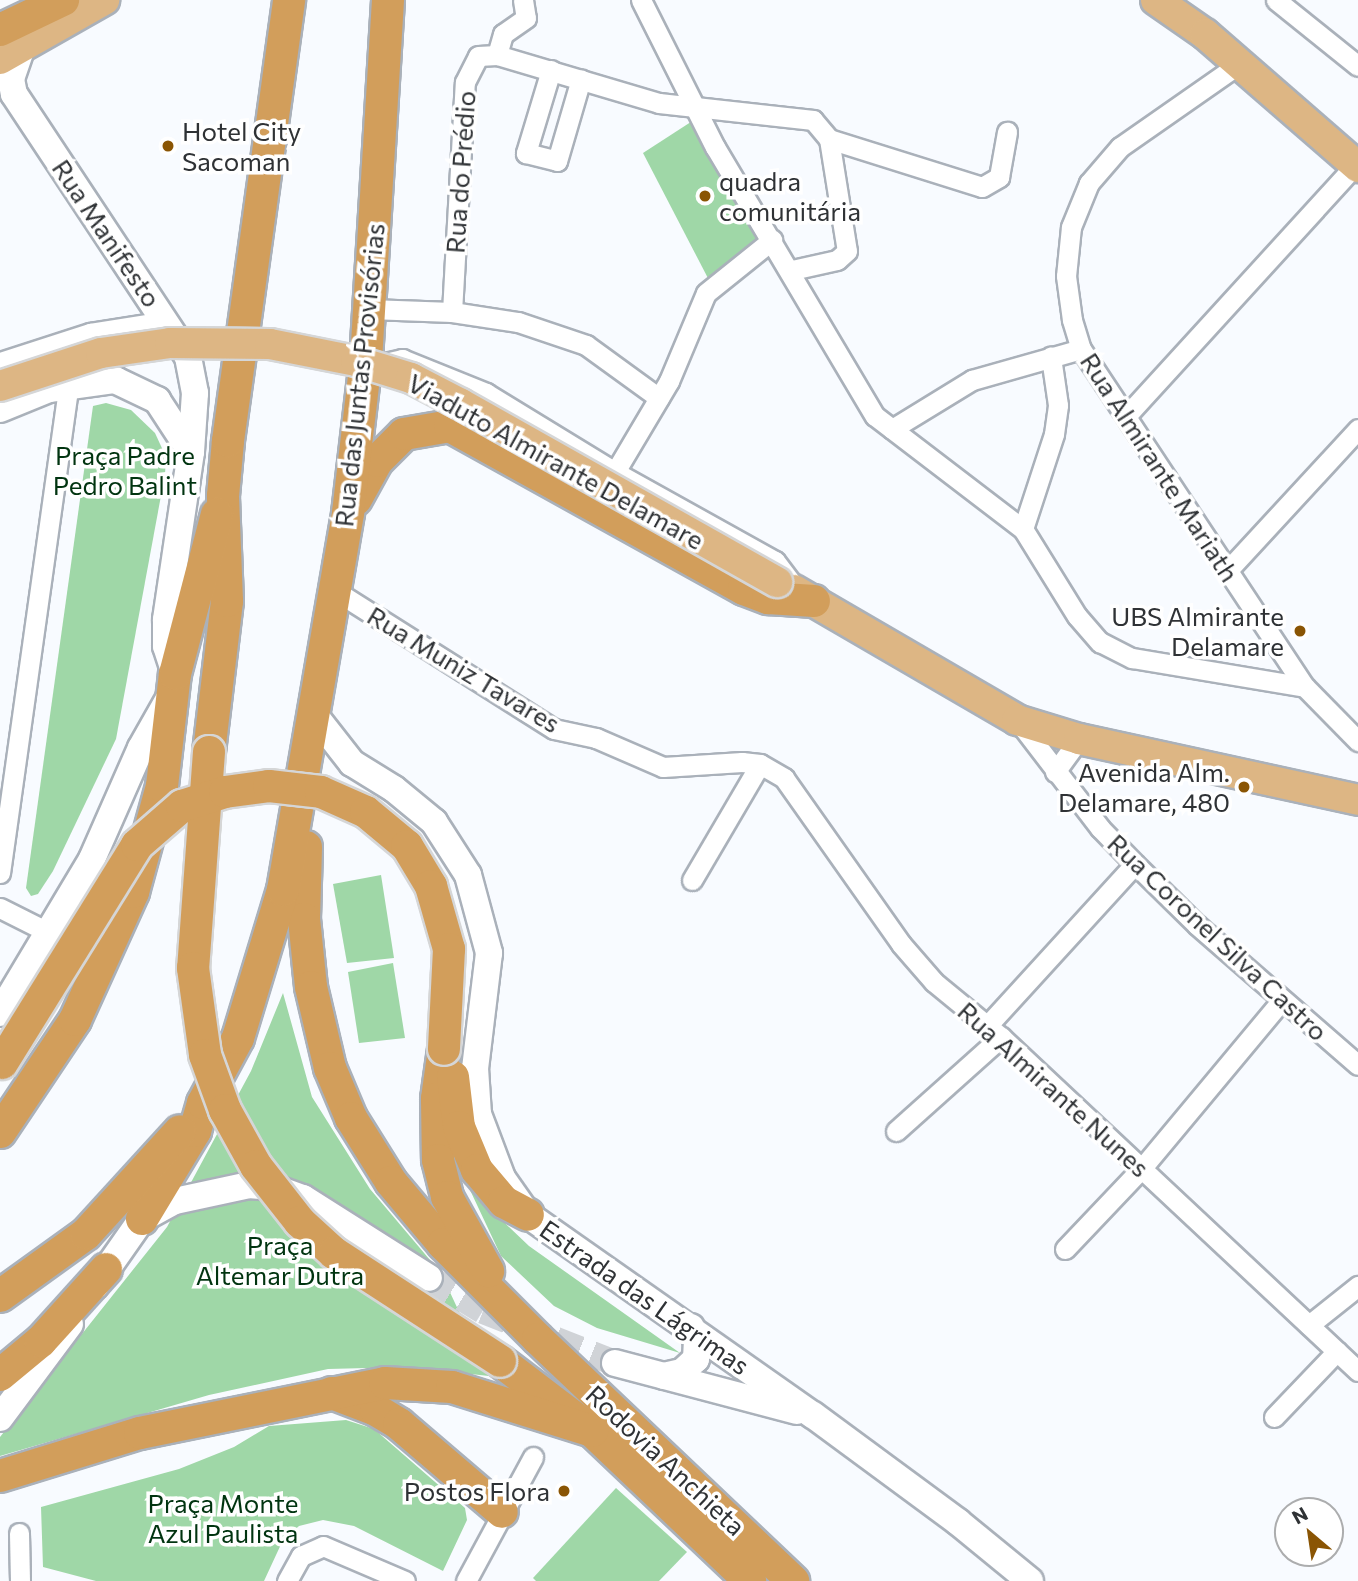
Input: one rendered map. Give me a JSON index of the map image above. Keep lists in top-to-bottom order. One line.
{"streets":{"highway":["Rua das Juntas Provisórias","Rodovia Anchieta"],"main road":["Rua Manifesto","Viaduto Almirante Delamare","Estrada das Lágrimas"],"street":["Rua do Prédio","Rua Almirante Mariath","Rua Muniz Tavares","Rua Coronel Silva Castro","Rua Almirante Nunes"]},"crossings":[["Rua das Juntas Provisórias","Rua Muniz Tavares"],["Rua das Juntas Provisórias","Estrada das Lágrimas"],["Viaduto Almirante Delamare","Rua Coronel Silva Castro"],["Rua Muniz Tavares","Rua Almirante Nunes"]],"parks":["Praça Padre Pedro Balint","Praça Altemar Dutra","Praça Monte Azul Paulista"],"places":["Hotel City Sacoman","quadra comunitária","UBS Almirante Delamare","Avenida Alm. Delamare, 480","Postos Flora"],"north":"top left"}
